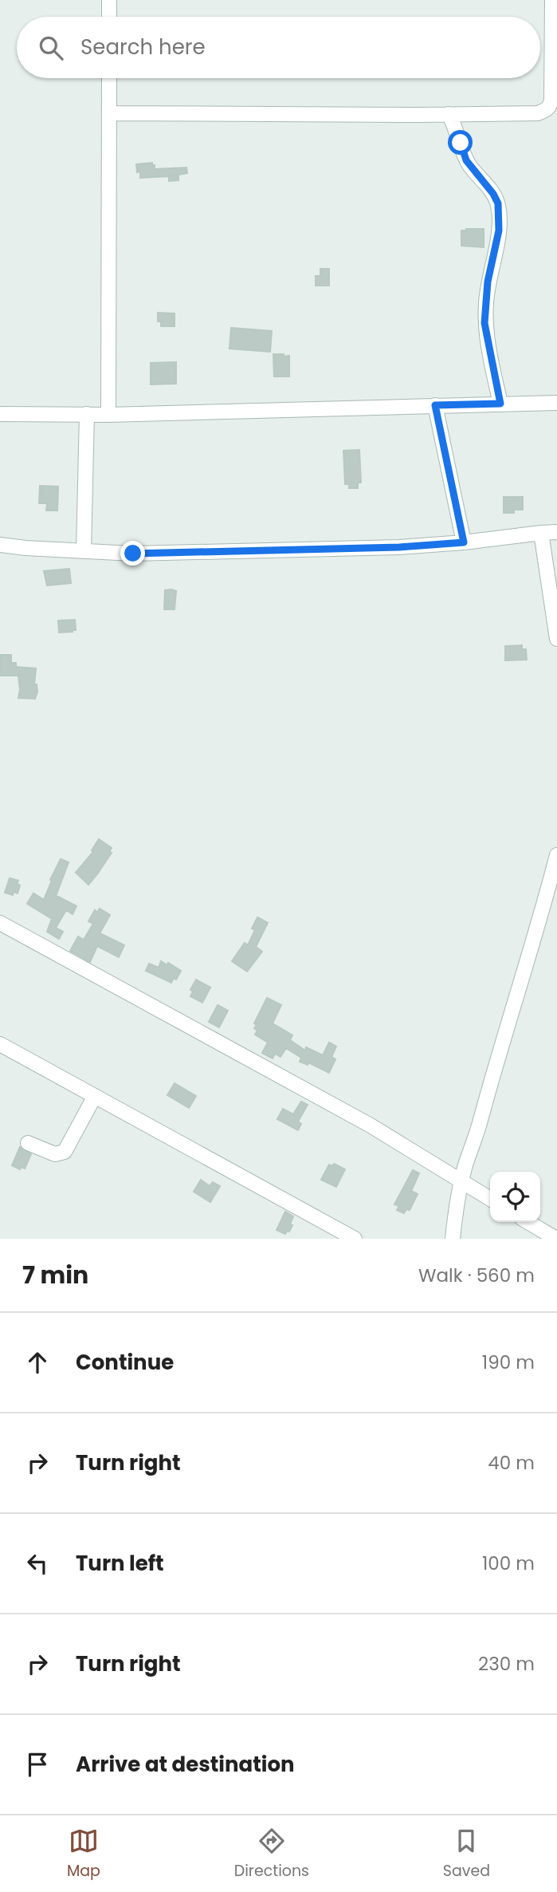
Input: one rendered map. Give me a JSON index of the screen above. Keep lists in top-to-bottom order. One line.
{"page":{"search":"Search here","heading":["7 min","Walk · 560 m"],"list":[["Continue","190 m"],["Turn right","40 m"],["Turn left","100 m"],["Turn right","230 m"],"Arrive at destination"],"nav":["Map","Directions","Saved"]}}
